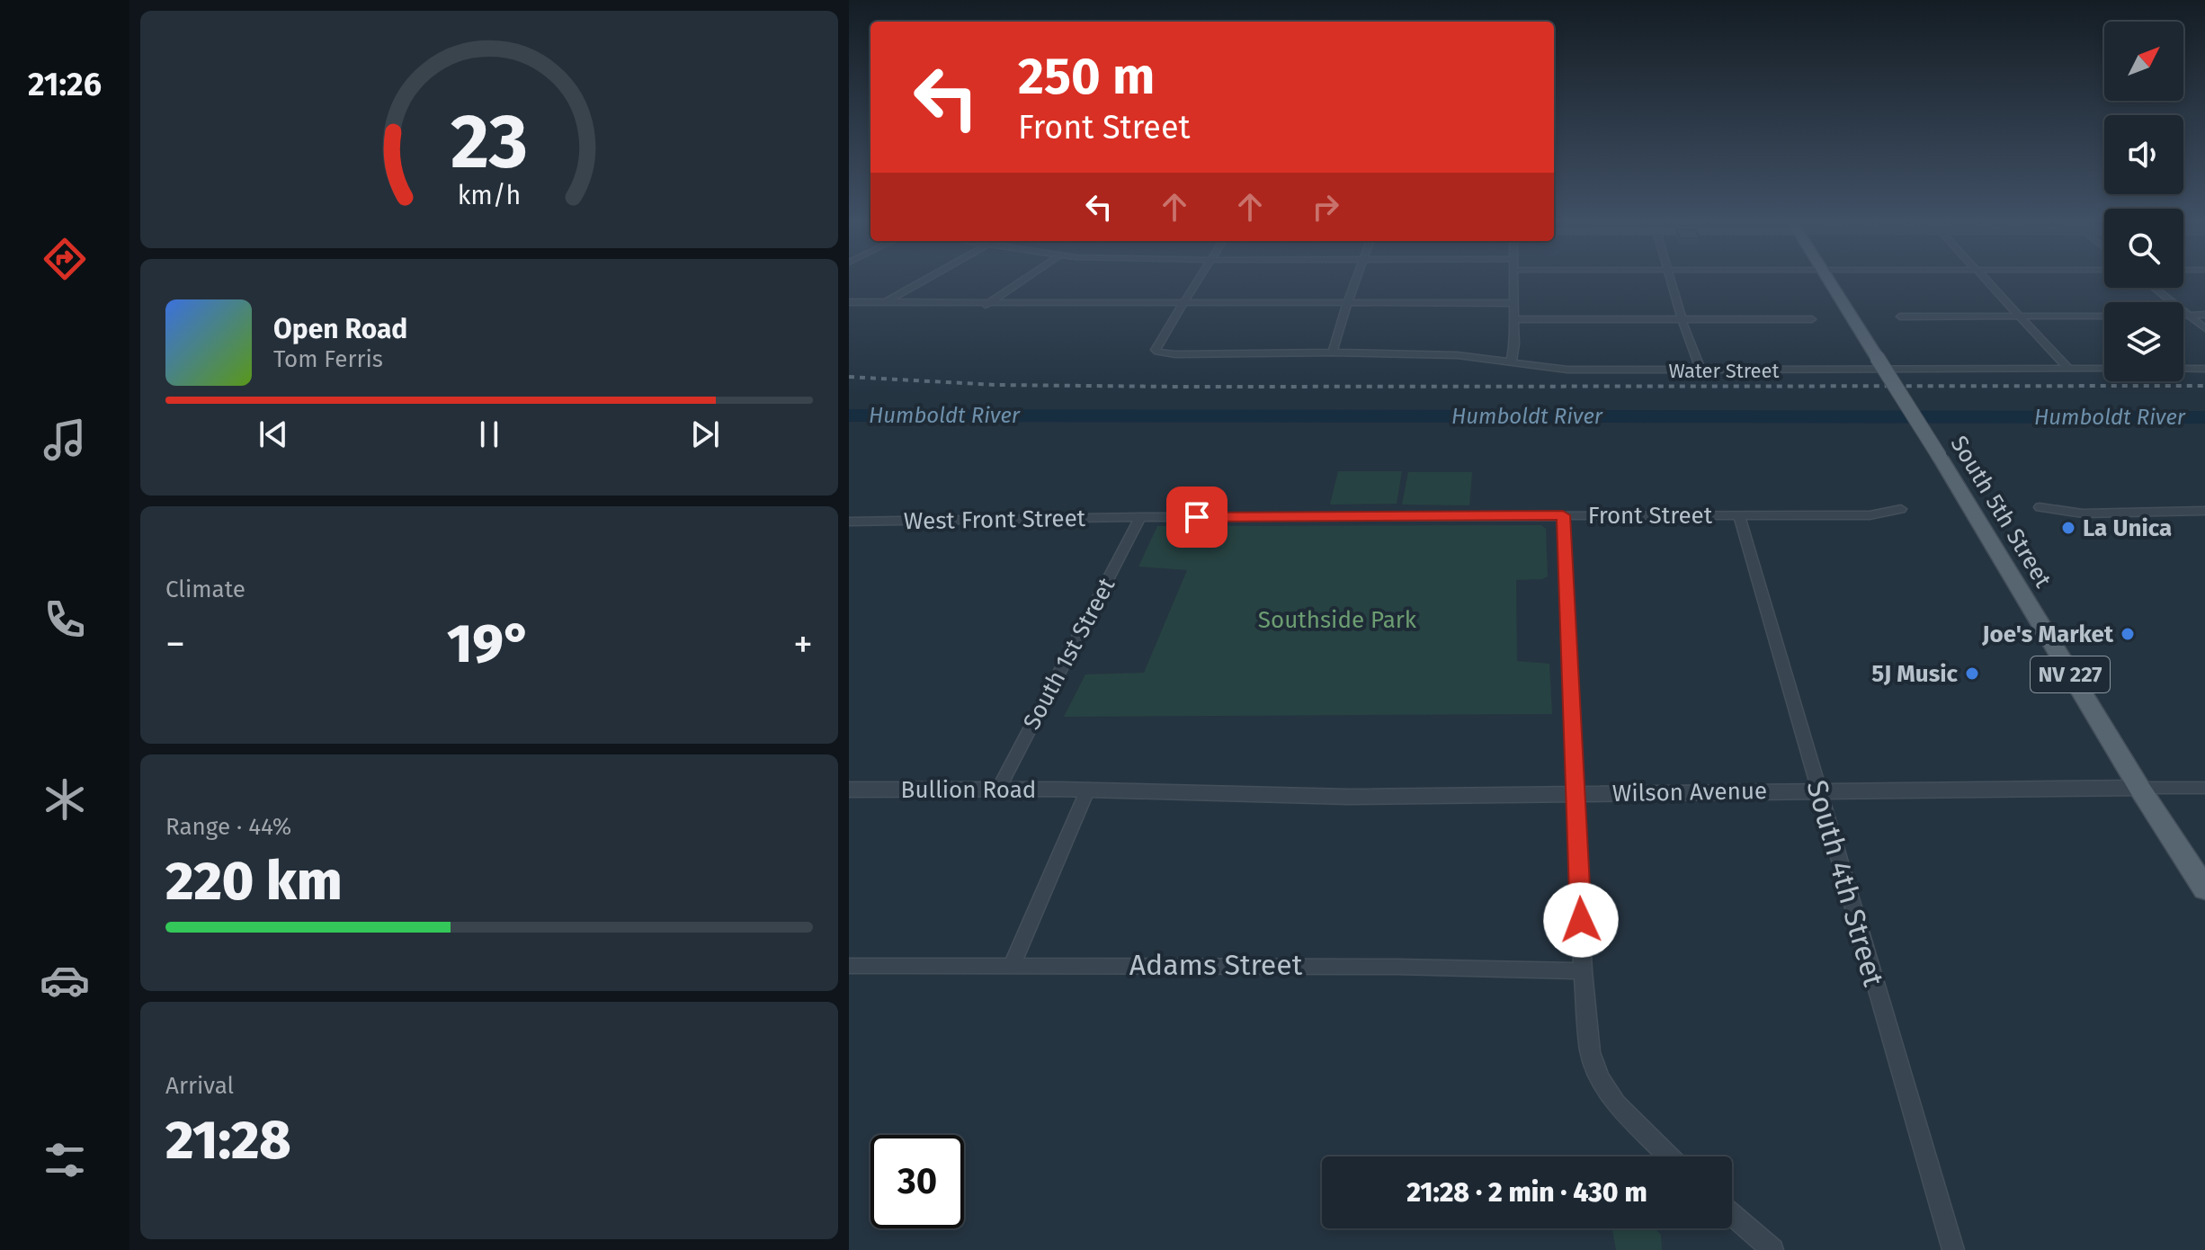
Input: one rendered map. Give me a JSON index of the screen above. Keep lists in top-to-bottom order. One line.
{"streets":{"main road":["South 5th Street","NV 227"],"street":["Water Street","Front Street","West Front Street","South 1st Street","Bullion Road","Wilson Avenue","South 4th Street","Adams Street"]},"crossings":[["South 5th Street","Wilson Avenue"],["Front Street","West Front Street"],["Front Street","South 1st Street"],["Front Street","South 4th Street"],["West Front Street","South 1st Street"],["South 1st Street","Bullion Road"],["Bullion Road","Wilson Avenue"],["Wilson Avenue","South 4th Street"]],"water":["Humboldt River"],"parks":["Southside Park"],"places":["La Unica","Joe's Market","5J Music"],"north":"top right","page":{"tabs":"21:26","turn":["250 m","Front Street"],"song":["Open Road","Tom Ferris"],"tile":["Climate",["Range · 44%","220 km"],["Arrival","21:28"]],"heat":["−","19°","+"],"limit":"30","trip":"21:28 · 2 min · 430 m","gauge":["23","km/h"]}}
